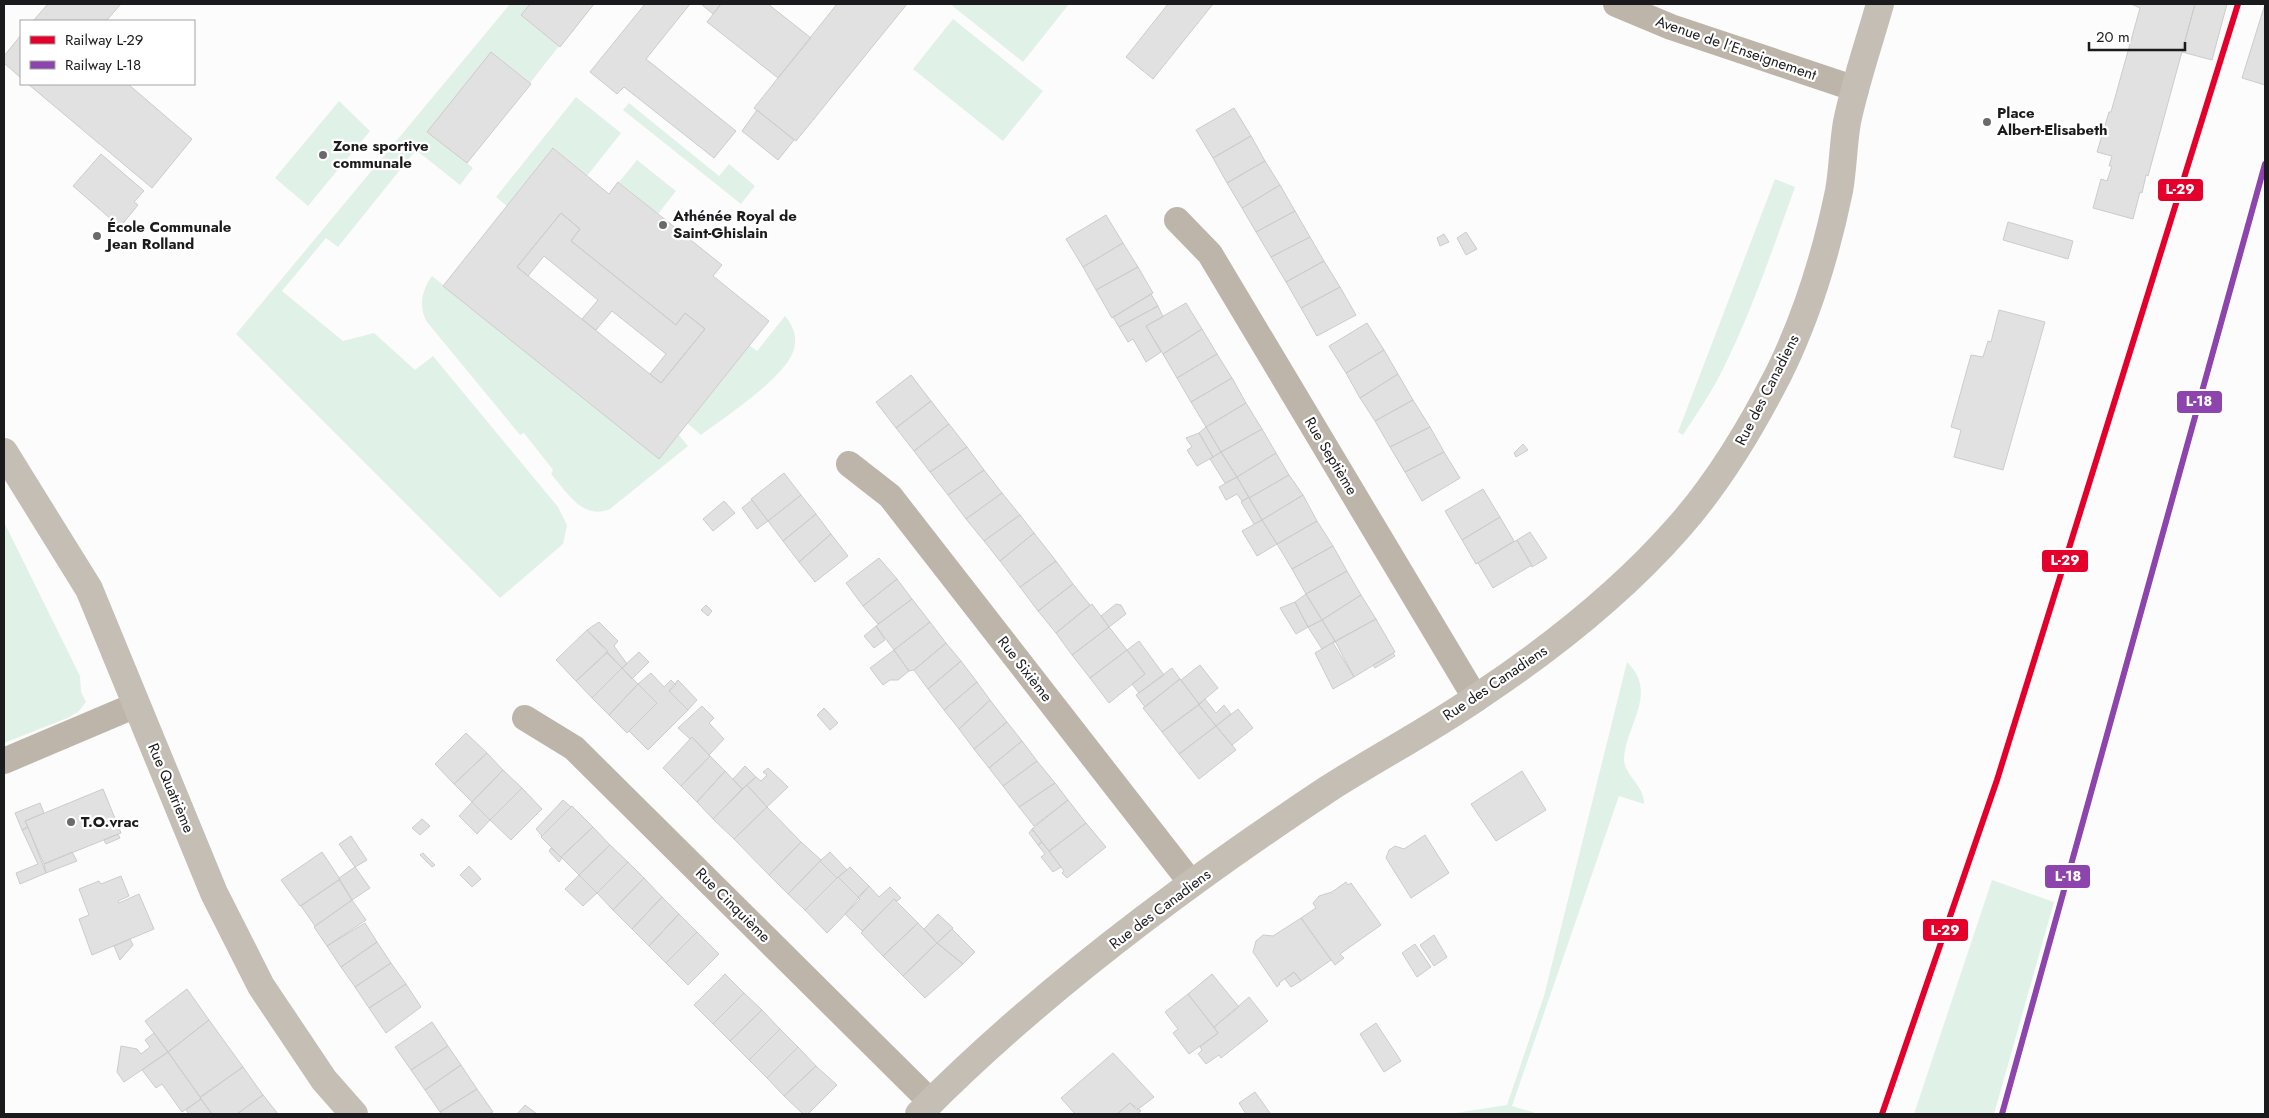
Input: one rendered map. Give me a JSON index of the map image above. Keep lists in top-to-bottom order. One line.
{"streets":{"street":["Avenue de l'Enseignement","Rue des Canadiens","Rue Septième","Rue Sixième","Rue Quatrième","Rue Cinquième"]},"crossings":[["Avenue de l'Enseignement","Rue des Canadiens"],["Rue des Canadiens","Rue Septième"],["Rue des Canadiens","Rue Sixième"],["Rue des Canadiens","Rue Cinquième"]],"places":["Place Albert-Elisabeth","Zone sportive communale","Athénée Royal de Saint-Ghislain","École Communale Jean Rolland","T.O.vrac"],"lines":["rail line L-29","rail line L-18"],"legend":["Railway L-29","Railway L-18"],"scale_bar":"20 m"}
